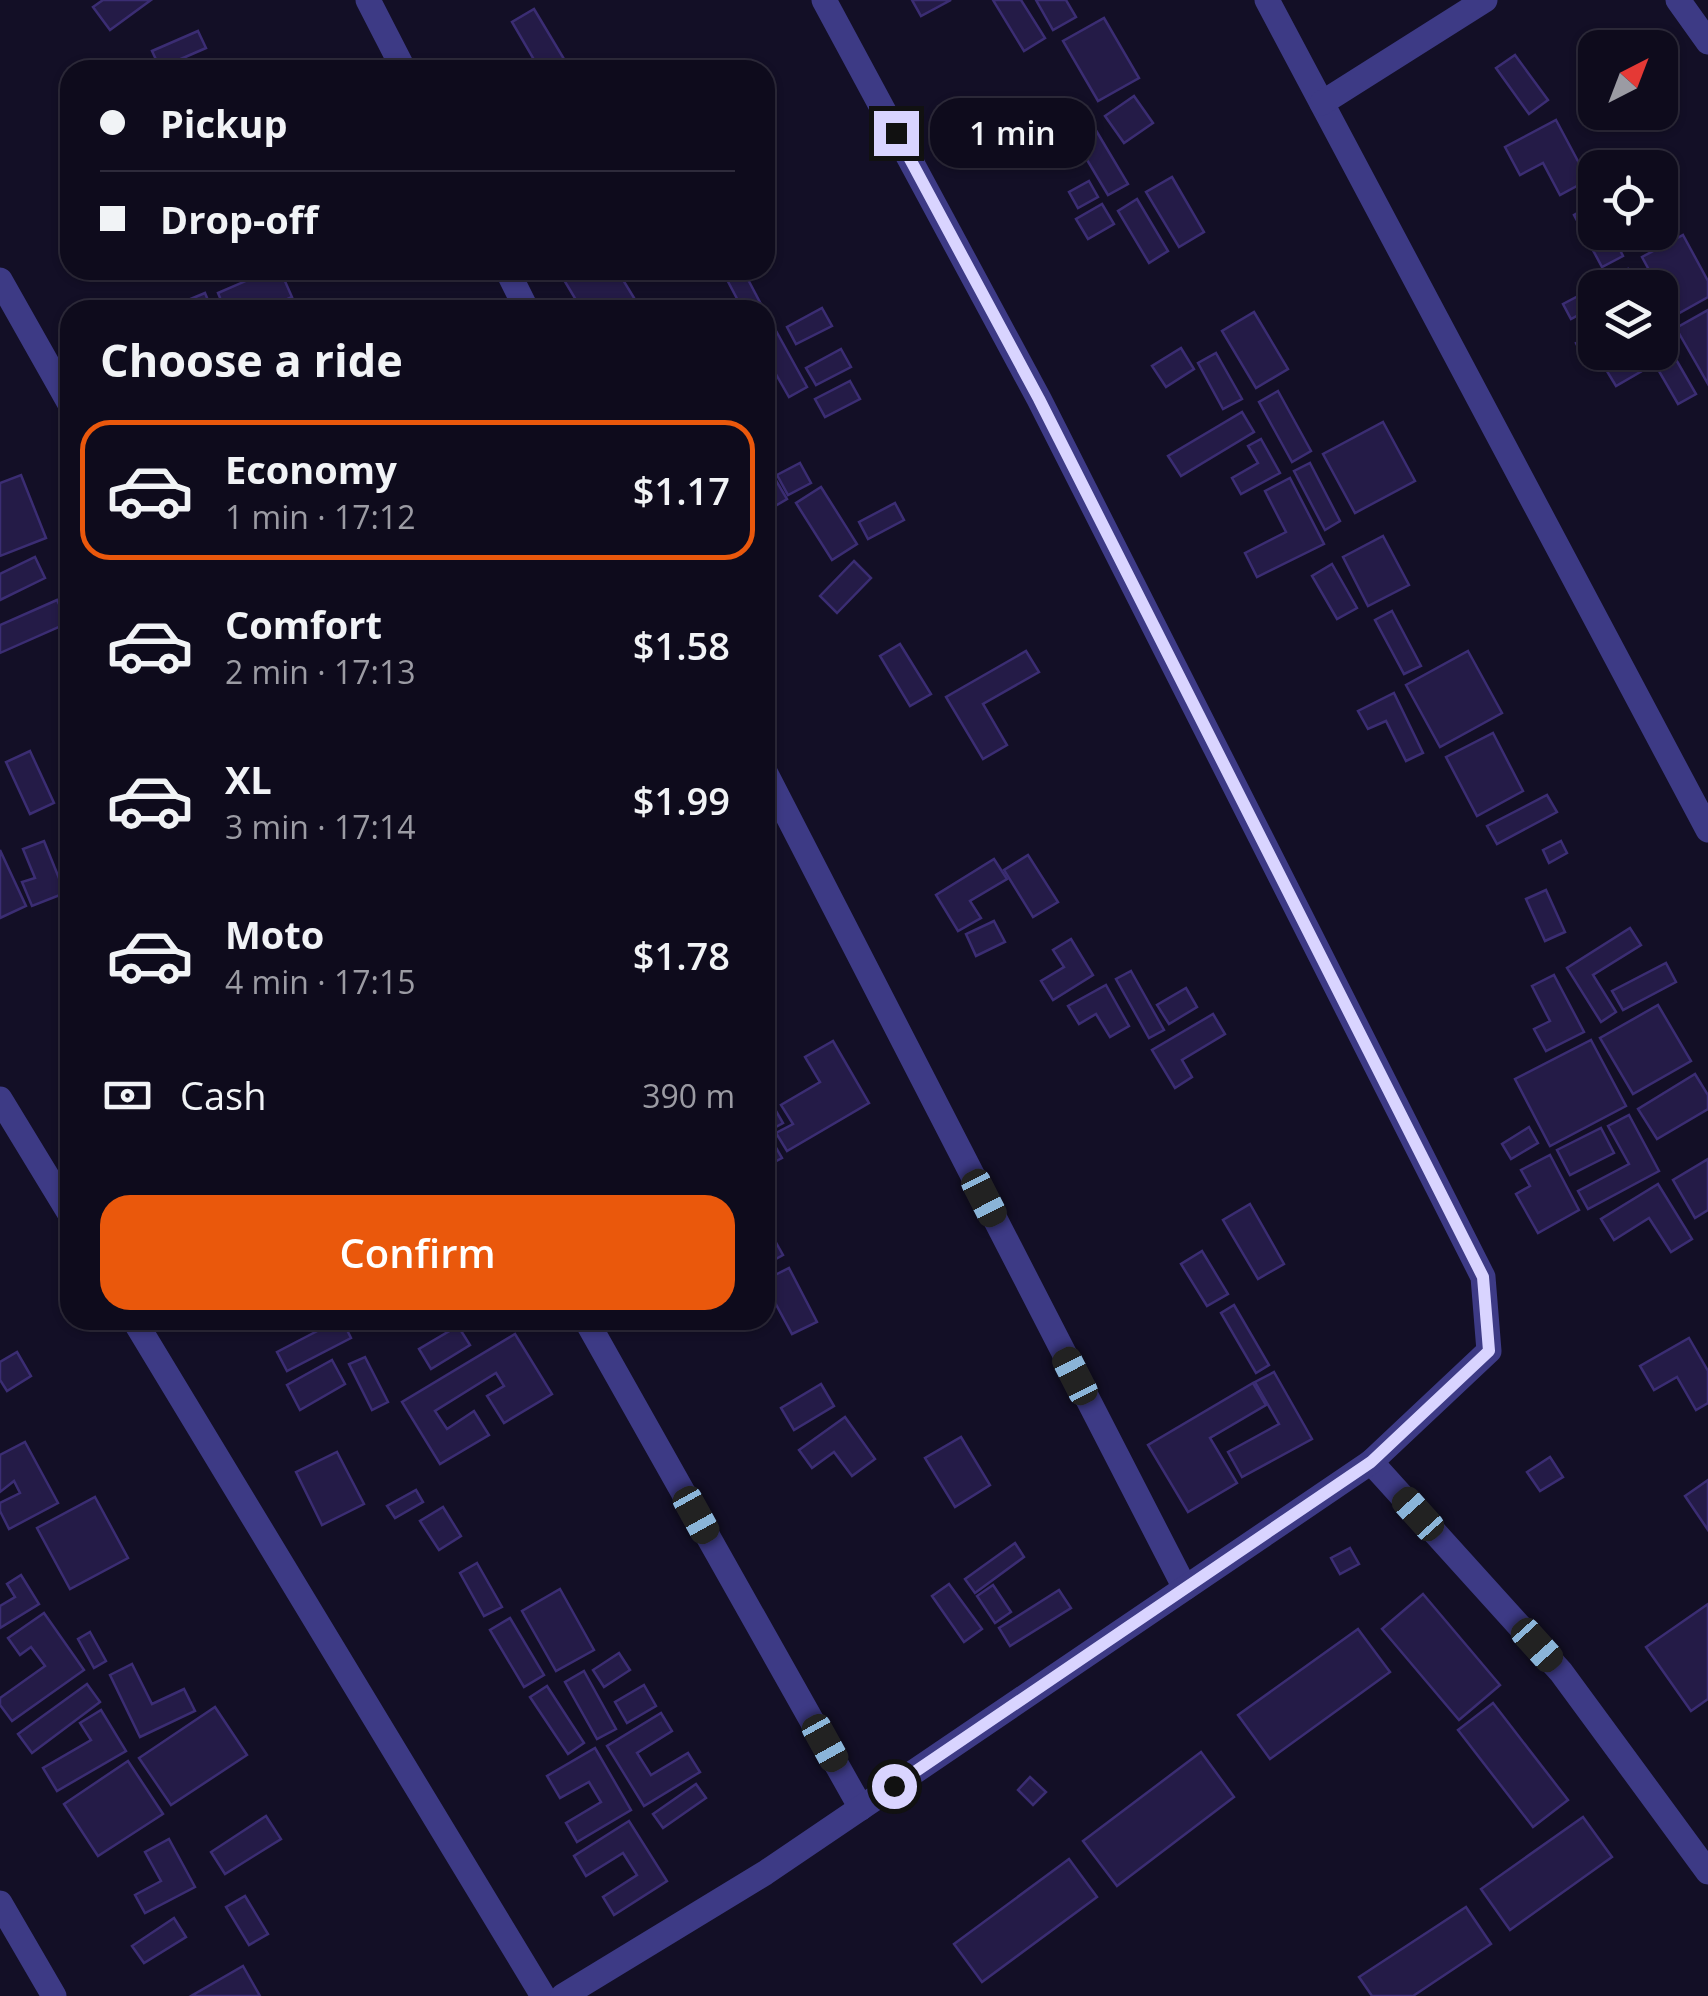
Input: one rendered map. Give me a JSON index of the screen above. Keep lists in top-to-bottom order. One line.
{"north":"top right","page":{"banner":["Pickup","Drop-off"],"bubble":"1 min","heading":"Choose a ride","list":[{"name":"Economy","note":"1 min · 17:12","value":"$1.17"},{"name":"Comfort","note":"2 min · 17:13","value":"$1.58"},{"name":"XL","note":"3 min · 17:14","value":"$1.99"},{"name":"Moto","note":"4 min · 17:15","value":"$1.78"}],"pay":["Cash","390 m"],"buttons":"Confirm"}}
